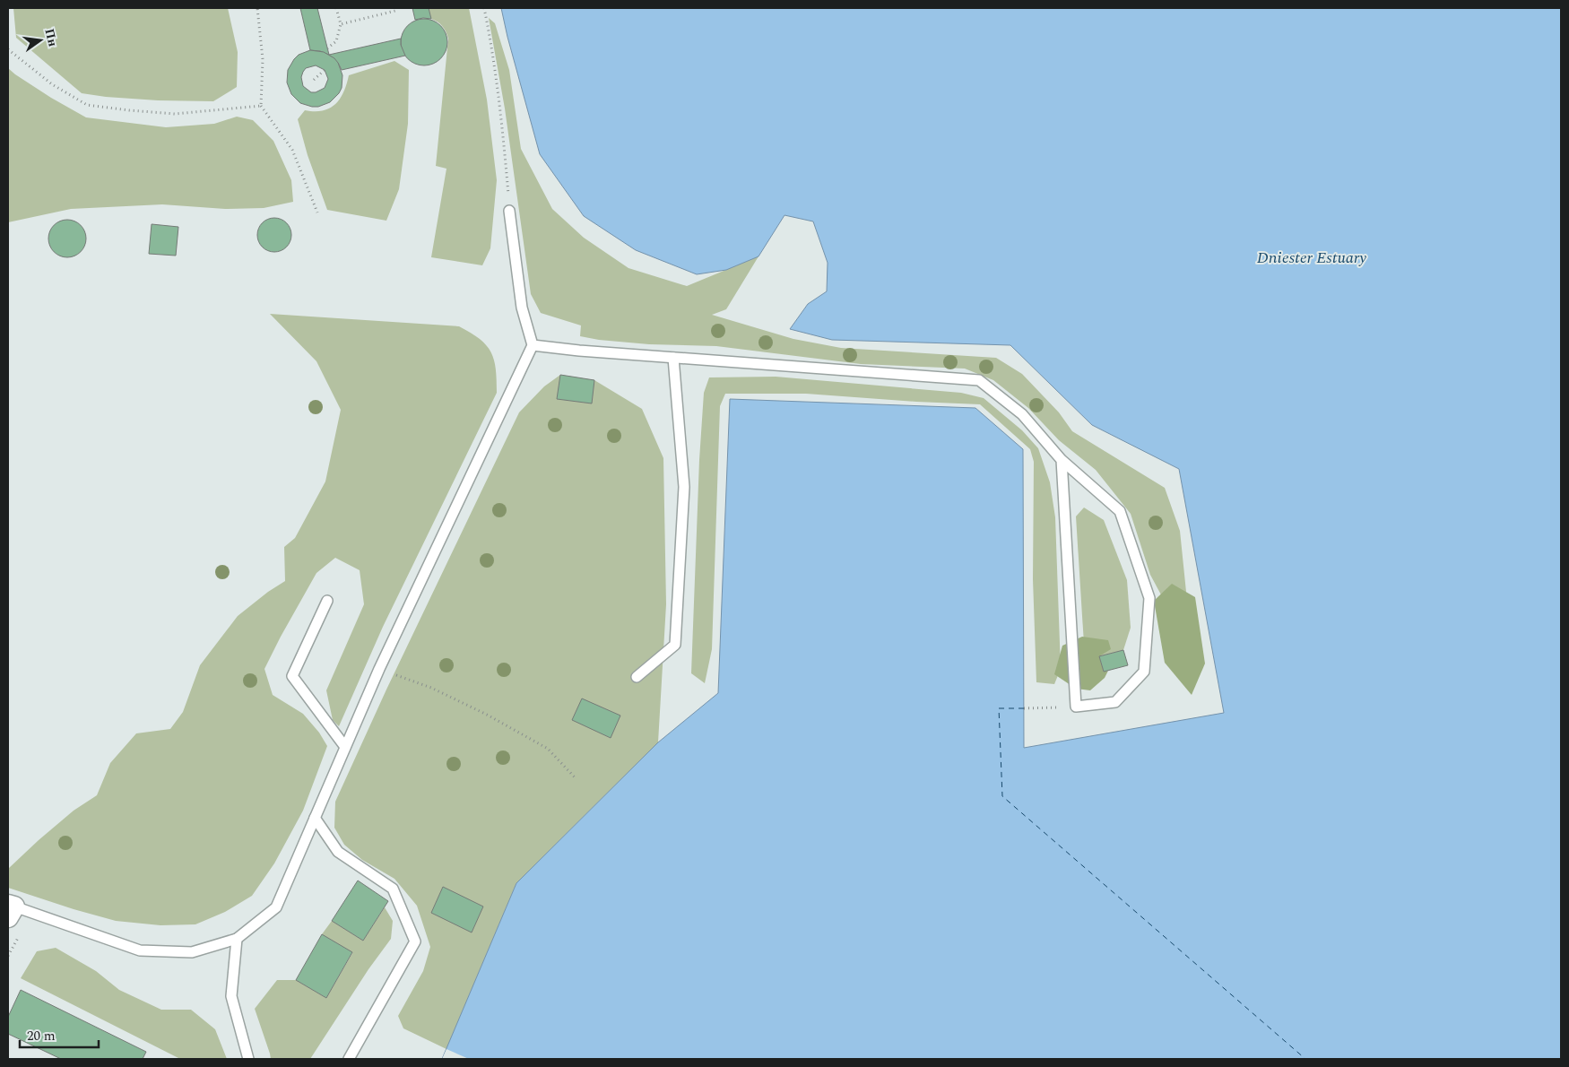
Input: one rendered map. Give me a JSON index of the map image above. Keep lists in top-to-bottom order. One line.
{"water":["Dniester Estuary"],"scale_bar":"20 m","north":"right"}
